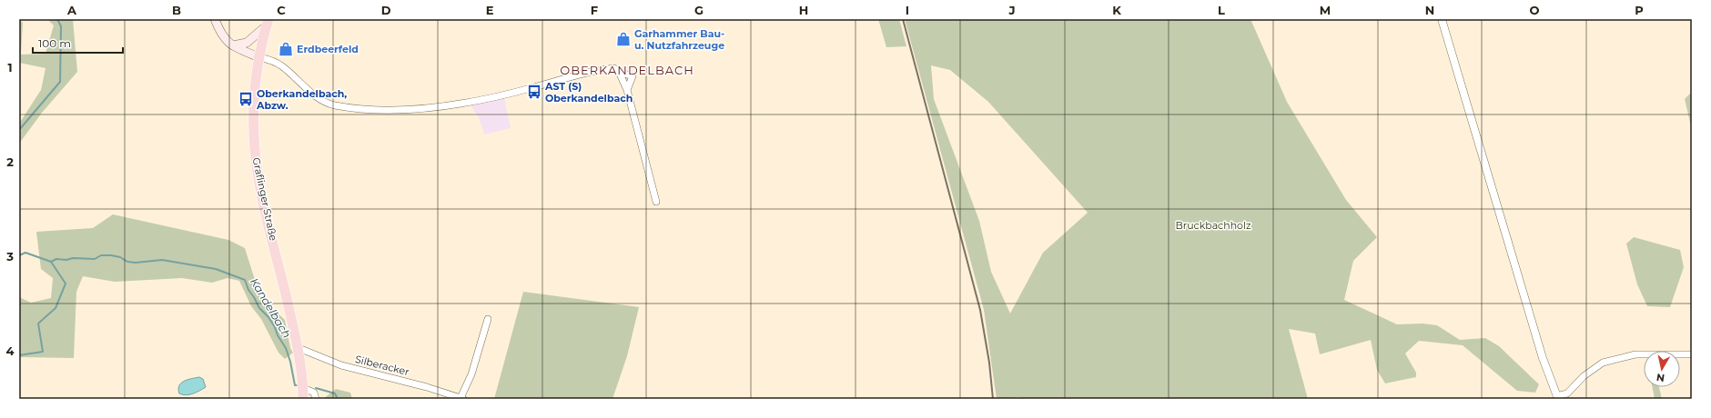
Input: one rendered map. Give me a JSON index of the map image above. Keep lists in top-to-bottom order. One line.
{"streets":{"main road":["Graflinger Straße"],"street":["Silberacker"]},"crossings":[["Graflinger Straße","Silberacker"]],"districts":["OBERKANDELBACH"],"water":["Kandelbach"],"parks":["Bruckbachholz"],"places":{"shop":["Garhammer Bau- u. Nutzfahrzeuge","Erdbeerfeld"],"bus stop":["AST (S) Oberkandelbach","Oberkandelbach, Abzw."]},"scale_bar":"100 m","north":"bottom","grid":{"columns":["A","B","C","D","E","F","G","H","I","J","K","L","M","N","O","P"],"rows":["1","2","3","4"]}}
